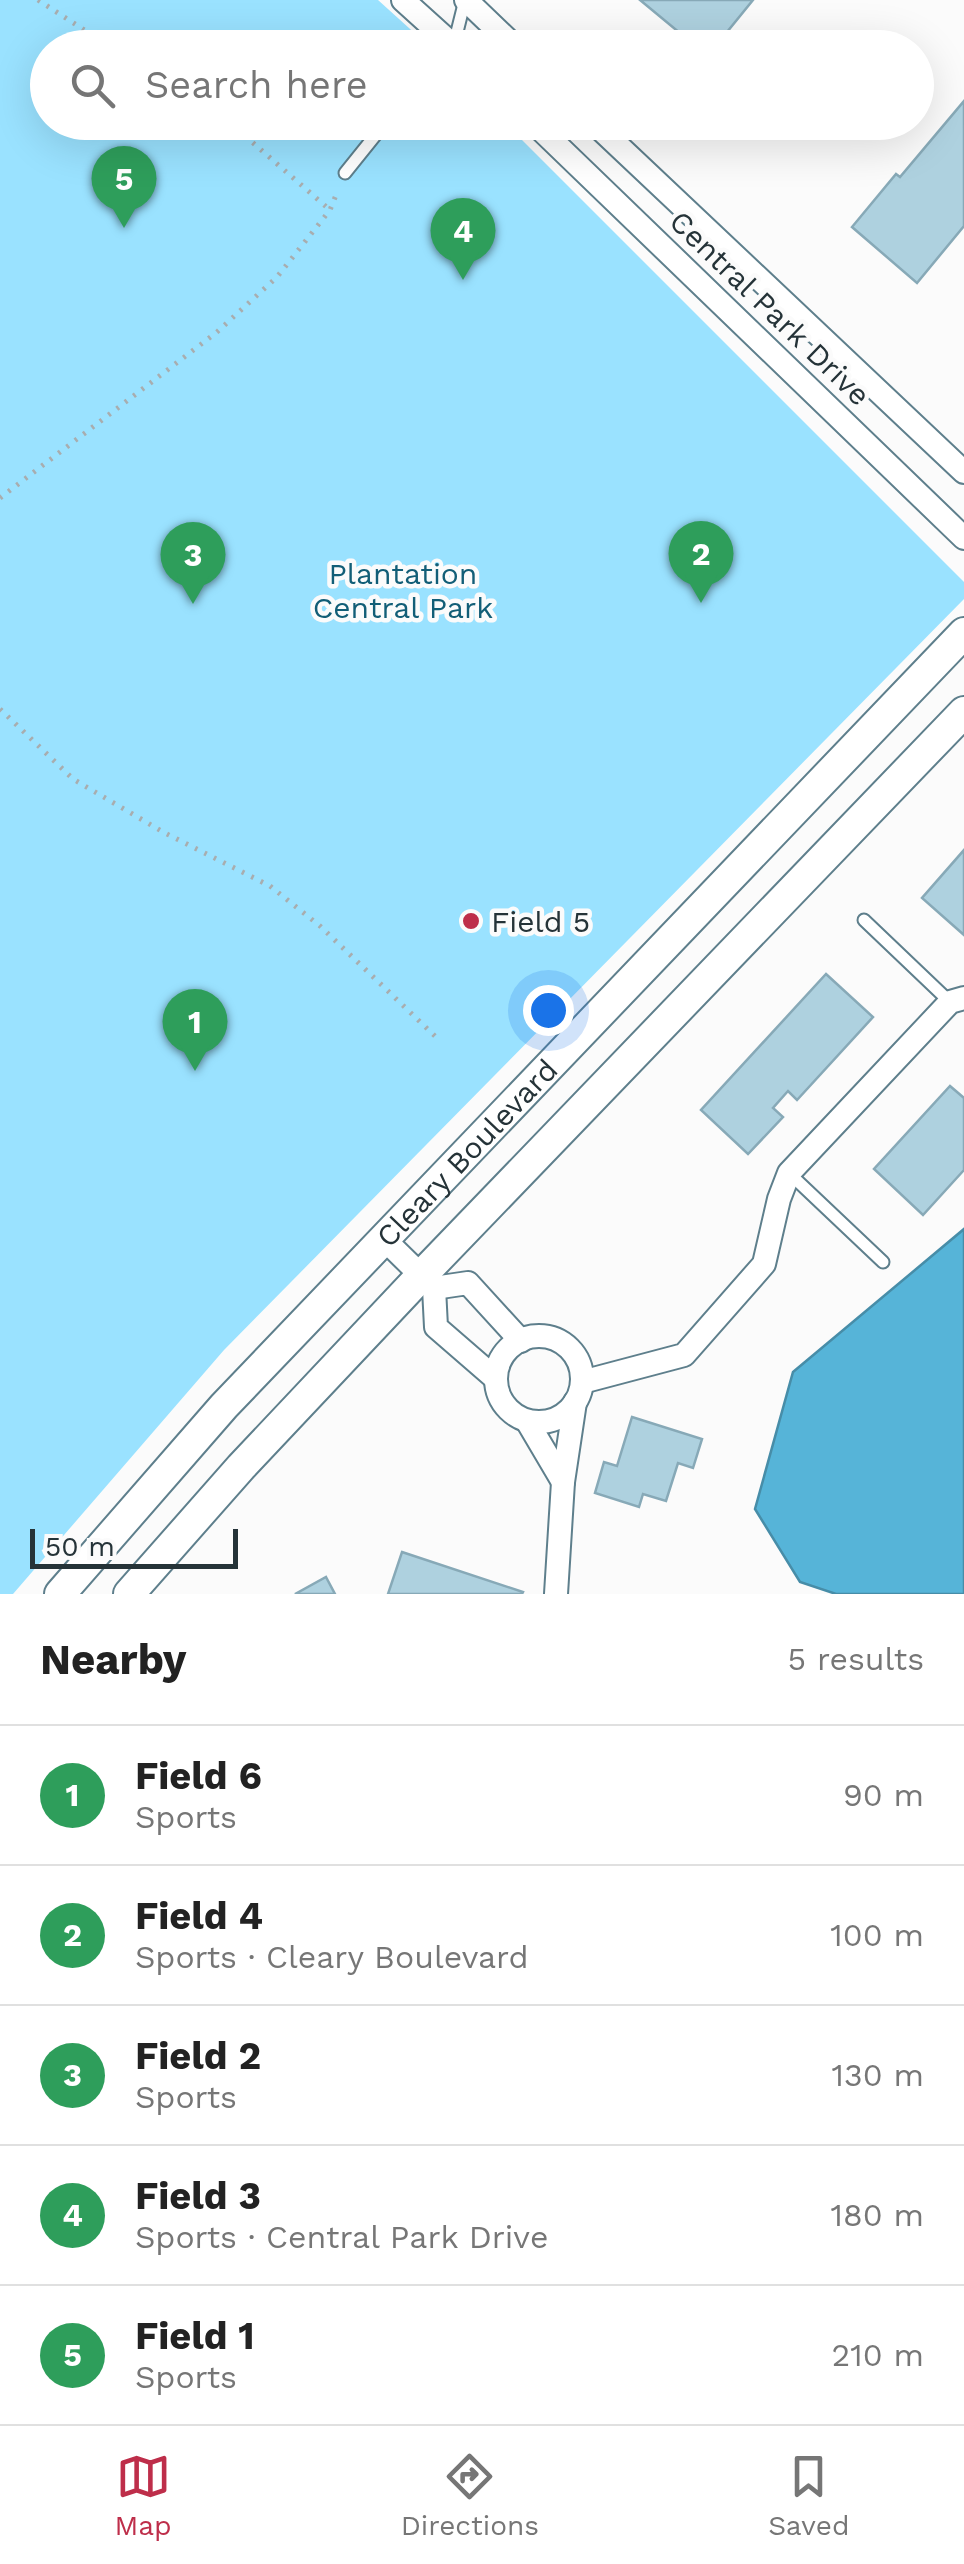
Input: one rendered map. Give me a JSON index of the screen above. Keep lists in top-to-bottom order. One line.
{"streets":{"street":["Central Park Drive","Cleary Boulevard"]},"parks":["Plantation Central Park"],"places":["Field 5"],"scale_bar":"50 m","page":{"search":"Search here","pins":["5","4","2","3","1"],"scale":"50 m","heading":["Nearby","5 results"],"list":[{"mark":"1","name":"Field 6","note":"Sports","value":"90 m"},{"mark":"2","name":"Field 4","note":"Sports · Cleary Boulevard","value":"100 m"},{"mark":"3","name":"Field 2","note":"Sports","value":"130 m"},{"mark":"4","name":"Field 3","note":"Sports · Central Park Drive","value":"180 m"},{"mark":"5","name":"Field 1","note":"Sports","value":"210 m"}],"nav":["Map","Directions","Saved"]}}
